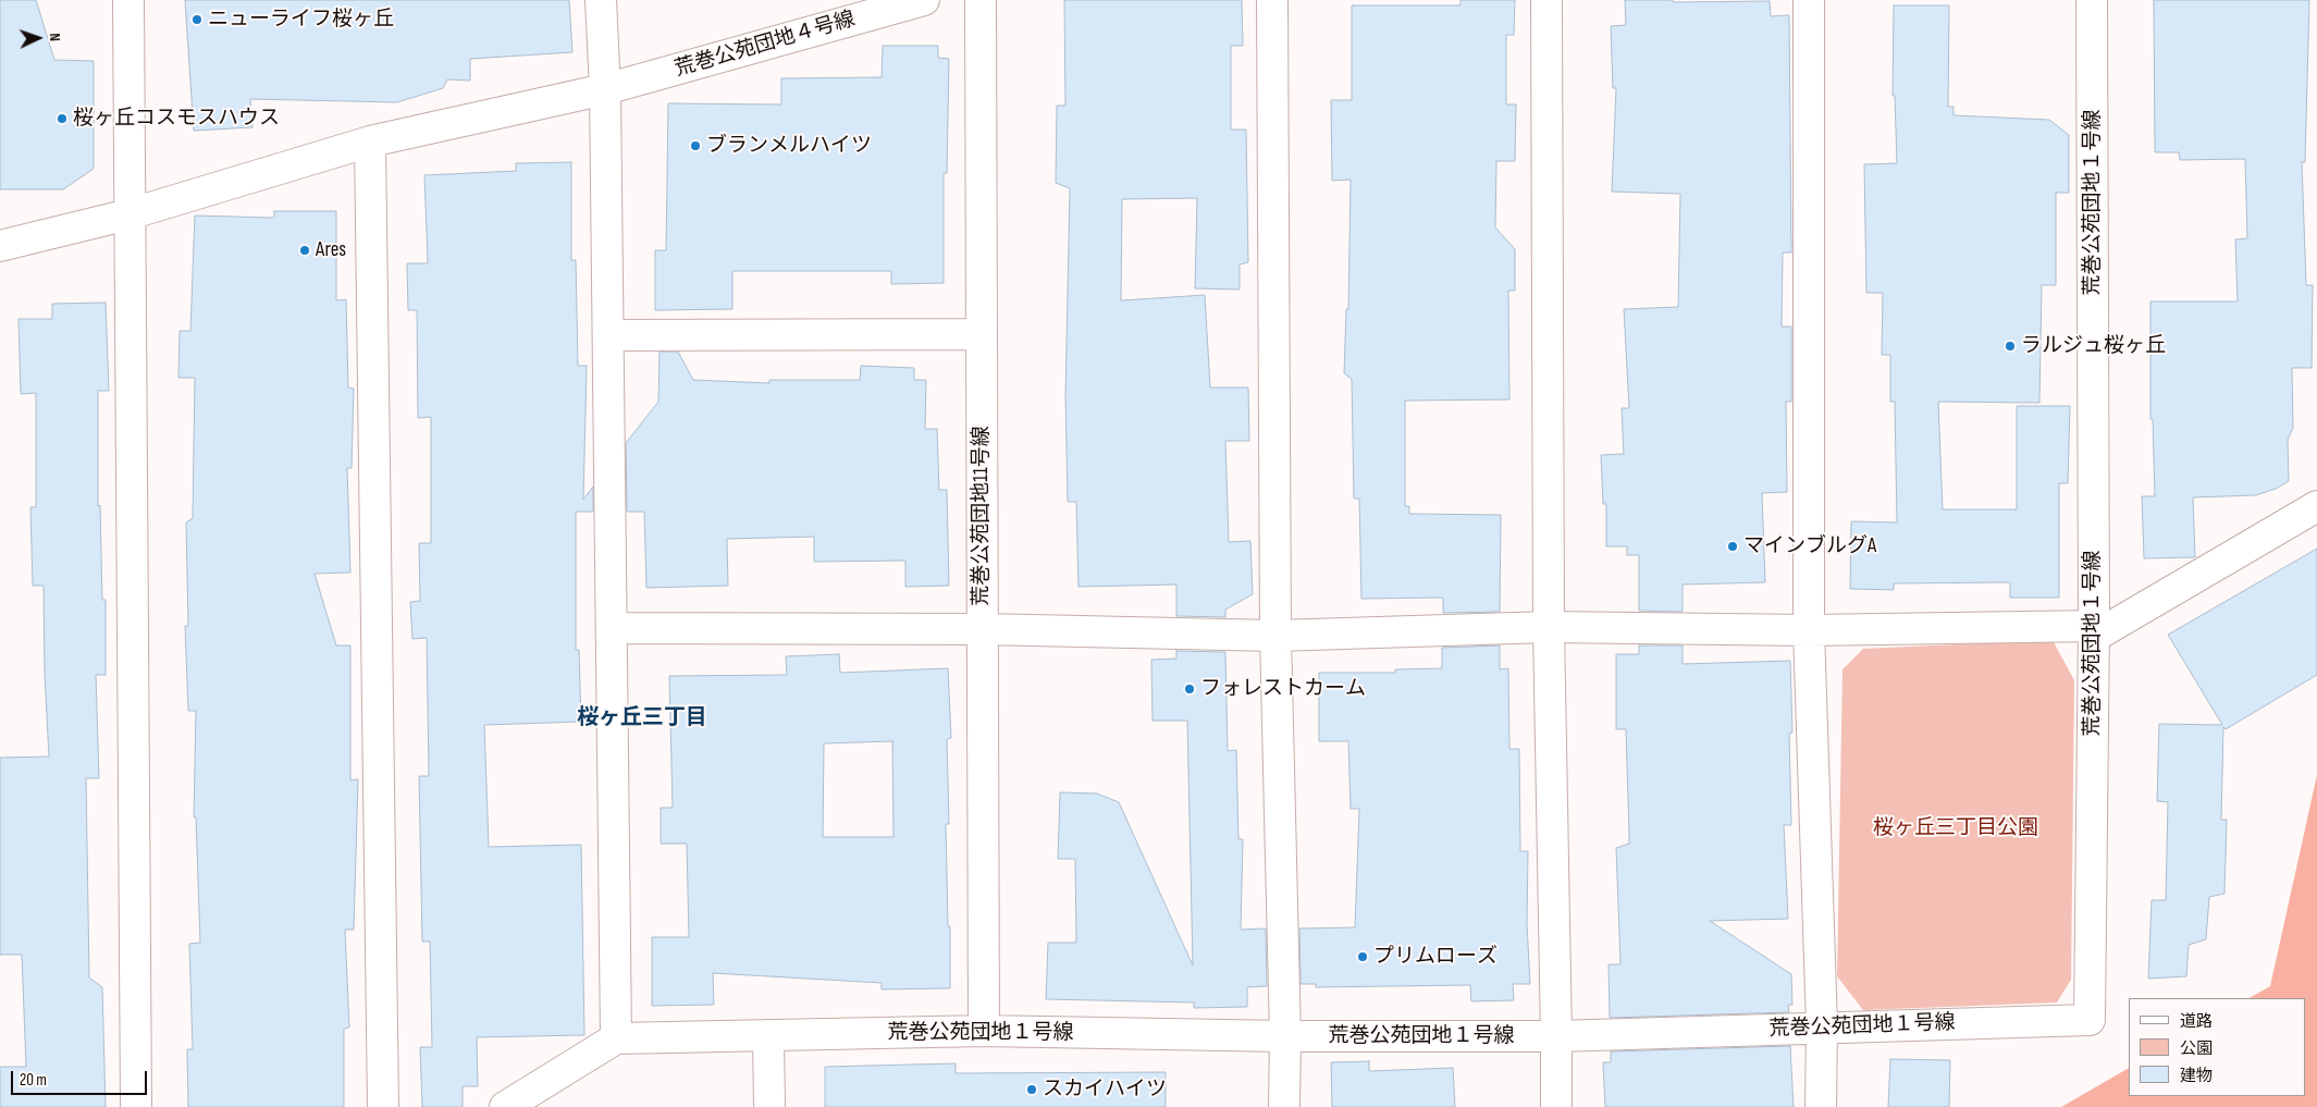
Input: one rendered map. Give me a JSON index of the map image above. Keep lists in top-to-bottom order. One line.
{"streets":{"street":["荒巻公苑団地４号線","荒巻公苑団地１号線","荒巻公苑団地11号線"]},"crossings":[["荒巻公苑団地１号線","荒巻公苑団地11号線"]],"districts":["桜ヶ丘三丁目"],"parks":["桜ヶ丘三丁目公園"],"places":["ニューライフ桜ヶ丘","桜ヶ丘コスモスハウス","ブランメルハイツ","Ares","ラルジュ桜ヶ丘","マインブルグA","フォレストカーム","プリムローズ","スカイハイツ"],"legend":["道路","公園","建物"],"scale_bar":"20 m","north":"right"}
